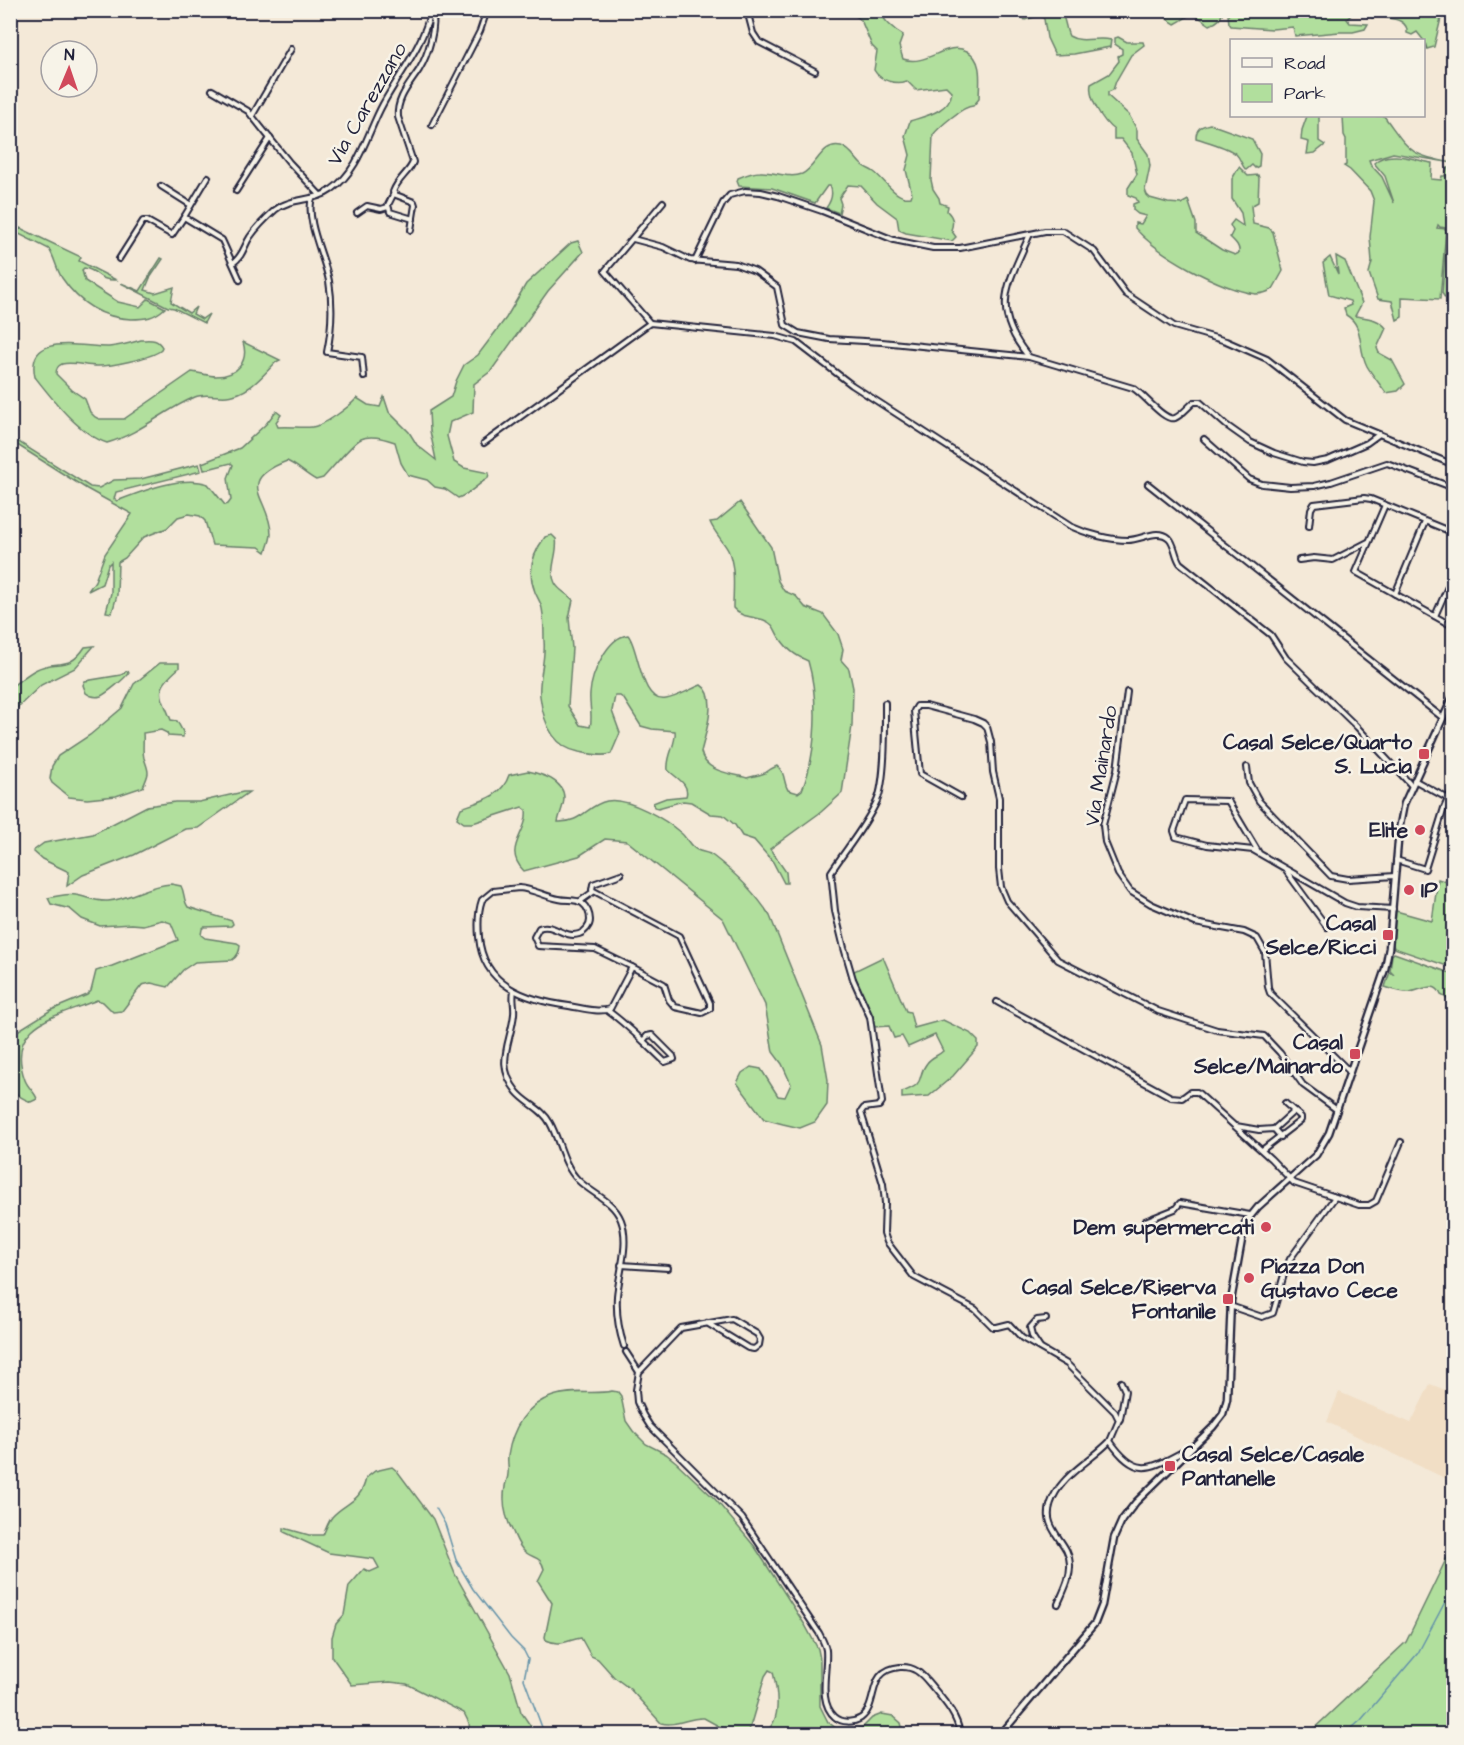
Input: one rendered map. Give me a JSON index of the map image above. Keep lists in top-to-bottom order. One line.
{"streets":{"street":["Via Carezzano","Via Mainardo"]},"places":{"transit":["Casal Selce/Quarto S. Lucia","Casal Selce/Ricci","Casal Selce/Mainardo","Casal Selce/Riserva Fontanile","Casal Selce/Casale Pantanelle"],"other":["Elite","IP","Dem supermercati","Piazza Don Gustavo Cece"]},"legend":["Road","Park"],"north":"top"}
